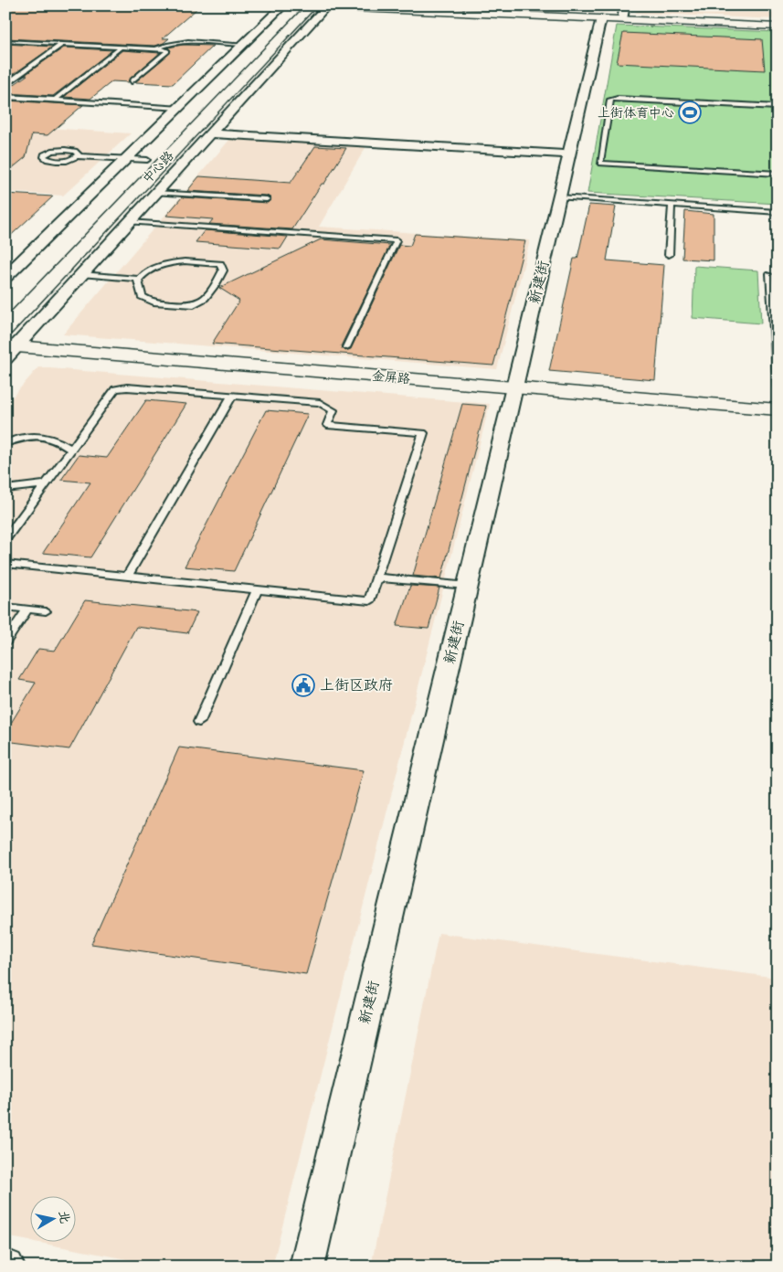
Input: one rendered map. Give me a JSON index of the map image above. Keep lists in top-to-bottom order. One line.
{"streets":{"main road":["中心路","金屏路"],"street":["新建街"]},"crossings":[["新建街","金屏路"]],"places":{"sports":["上街体育中心"],"public building":["上街区政府"]},"north":"right"}
